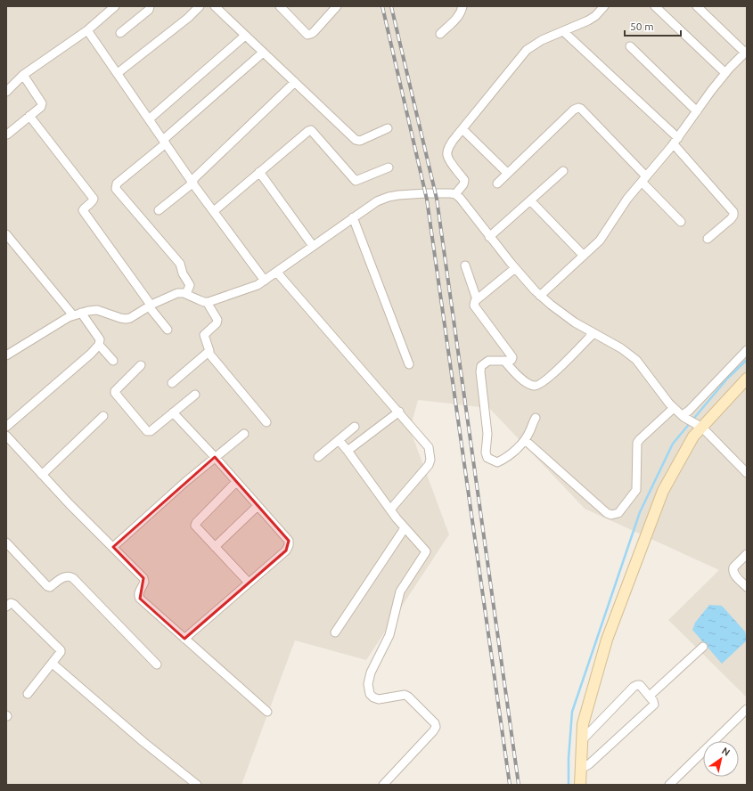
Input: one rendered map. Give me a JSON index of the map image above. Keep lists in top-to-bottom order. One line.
{"scale_bar":"50 m","north":"top right"}
